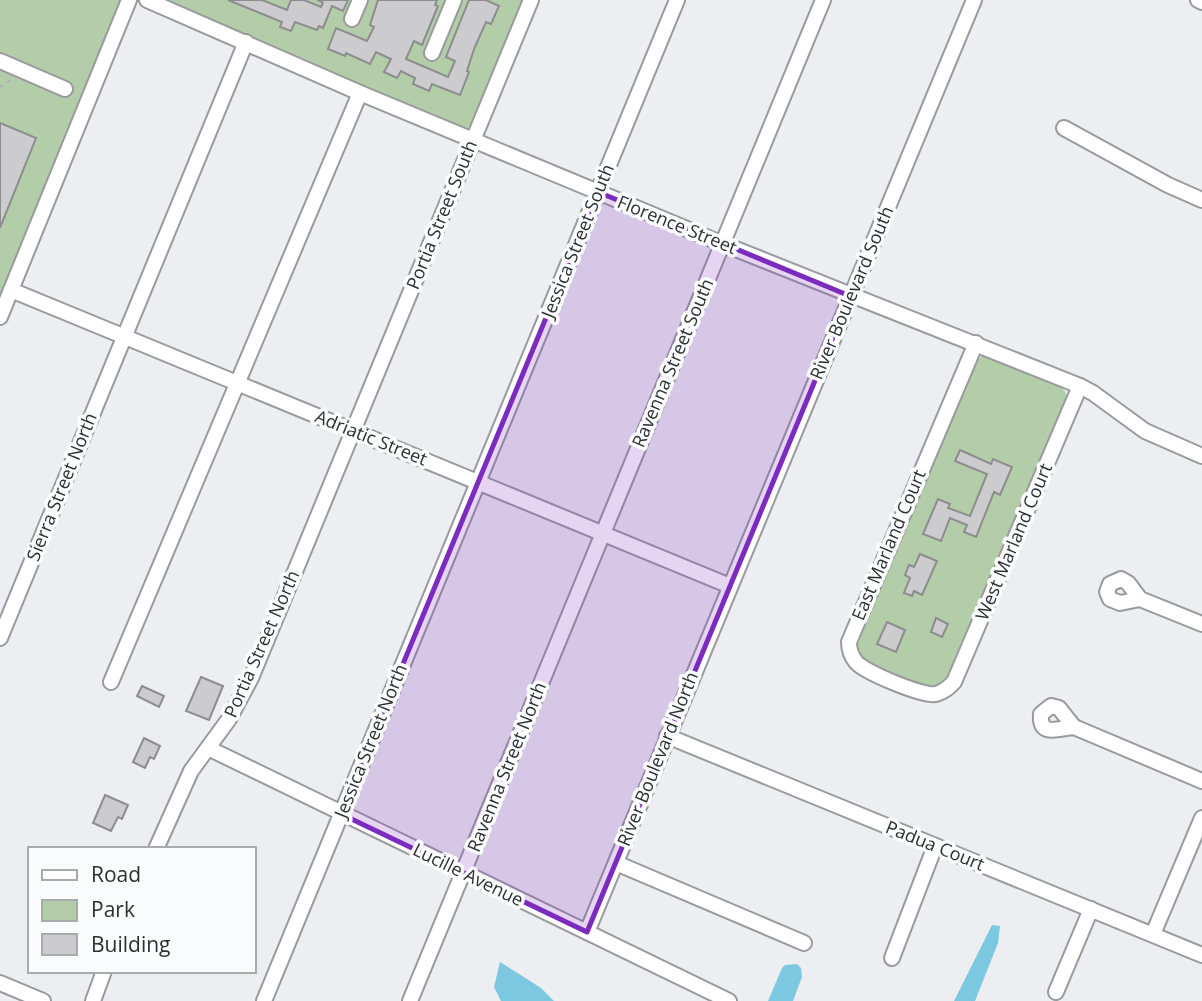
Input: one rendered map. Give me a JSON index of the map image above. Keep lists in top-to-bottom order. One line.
{"streets":{"street":["Portia Street South","Florence Street","Jessica Street South","River Boulevard South","Ravenna Street South","Adriatic Street","Sierra Street North","West Marland Court","East Marland Court","Portia Street North","Jessica Street North","River Boulevard North","Ravenna Street North","Padua Court","Lucille Avenue"]},"crossings":[["Portia Street South","Florence Street"],["Portia Street South","Adriatic Street"],["Portia Street South","Portia Street North"],["Florence Street","Jessica Street South"],["Florence Street","River Boulevard South"],["Florence Street","Ravenna Street South"],["Florence Street","Sierra Street North"],["Florence Street","West Marland Court"],["Florence Street","East Marland Court"],["Jessica Street South","Adriatic Street"],["Jessica Street South","Jessica Street North"],["River Boulevard South","Adriatic Street"],["River Boulevard South","River Boulevard North"],["Ravenna Street South","Adriatic Street"],["Ravenna Street South","Ravenna Street North"],["Adriatic Street","Sierra Street North"],["Adriatic Street","Portia Street North"],["Adriatic Street","Jessica Street North"],["Adriatic Street","River Boulevard North"],["Adriatic Street","Ravenna Street North"],["West Marland Court","East Marland Court"],["Portia Street North","Lucille Avenue"],["Jessica Street North","Lucille Avenue"],["River Boulevard North","Padua Court"],["River Boulevard North","Lucille Avenue"],["Ravenna Street North","Lucille Avenue"]],"legend":["Road","Park","Building"]}
